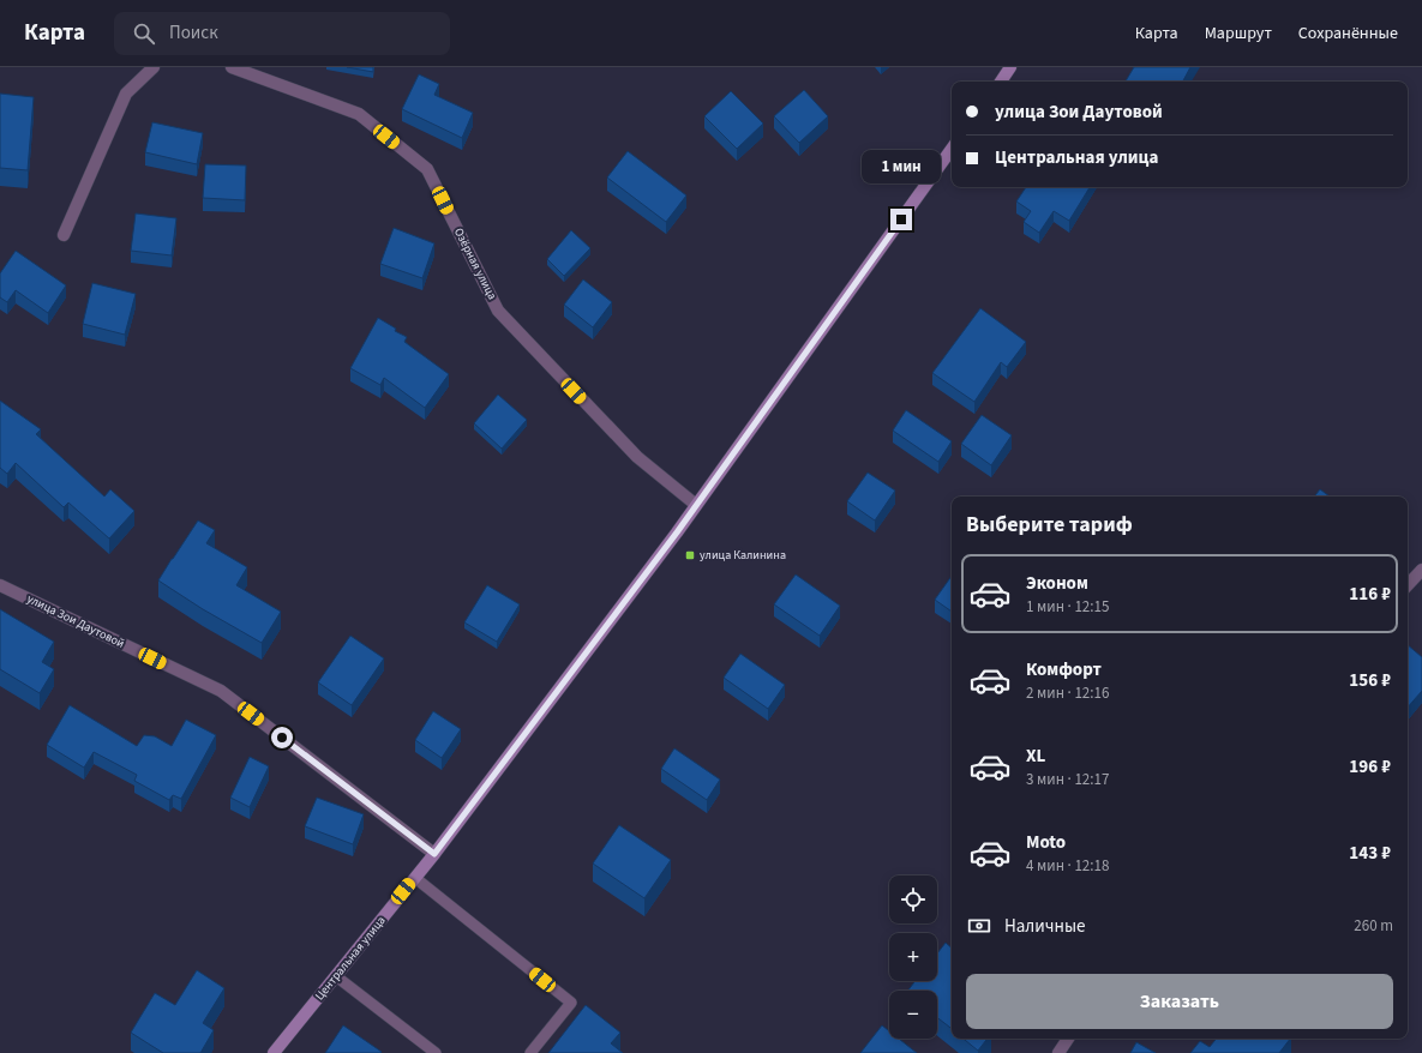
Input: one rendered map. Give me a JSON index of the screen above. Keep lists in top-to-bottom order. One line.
{"streets":{"street":["Озёрная улица","улица Зои Даутовой","Центральная улица"]},"crossings":[["Озёрная улица","Центральная улица"],["улица Зои Даутовой","Центральная улица"]],"places":{"transit":["улица Калинина"]},"page":{"header":"Карта","search":"Поиск","nav":["Карта","Маршрут","Сохранённые"],"banner":["улица Зои Даутовой","Центральная улица"],"bubble":"1 мин","heading":"Выберите тариф","list":[{"name":"Эконом","note":"1 мин · 12:15","value":"116 ₽"},{"name":"Комфорт","note":"2 мин · 12:16","value":"156 ₽"},{"name":"XL","note":"3 мин · 12:17","value":"196 ₽"},{"name":"Moto","note":"4 мин · 12:18","value":"143 ₽"}],"map_buttons":["+","−"],"pay":["Наличные","260 m"],"buttons":"Заказать"}}
